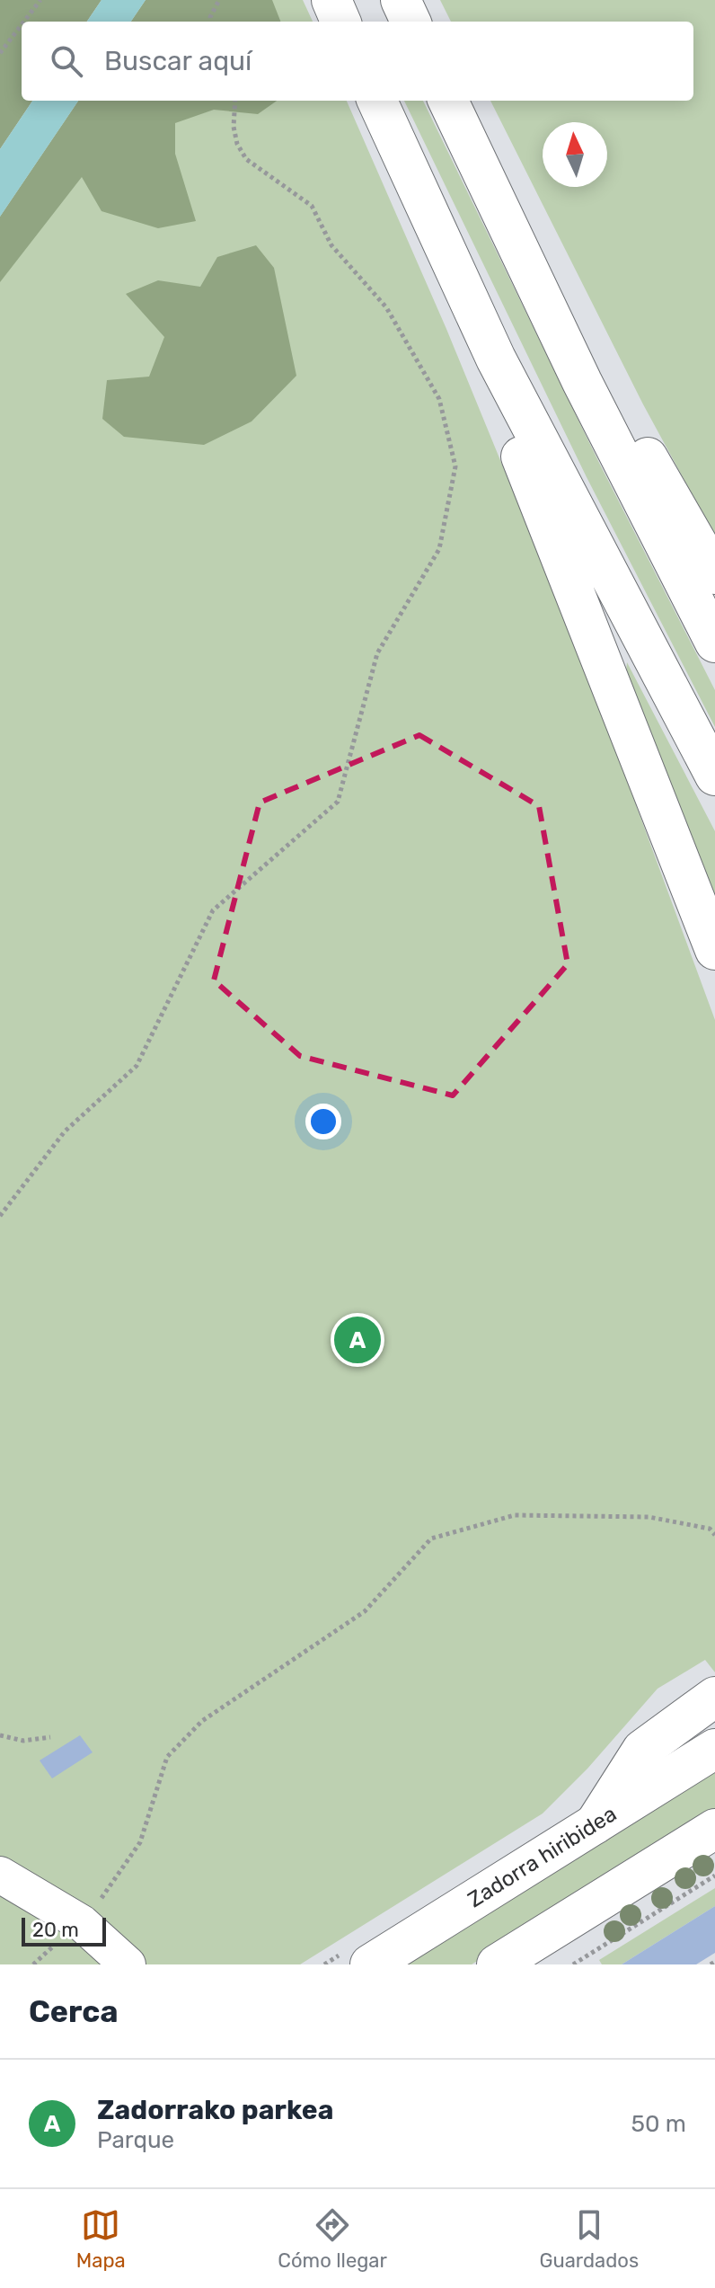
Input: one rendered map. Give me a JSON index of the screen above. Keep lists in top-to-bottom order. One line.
{"streets":{"main road":["Zadorra hiribidea"]},"scale_bar":"20 m","north":"top","page":{"search":"Buscar aquí","pins":"A","scale":"20 m","heading":"Cerca","list":[{"mark":"A","name":"Zadorrako parkea","note":"Parque","value":"50 m"}],"nav":["Mapa","Cómo llegar","Guardados"]}}
